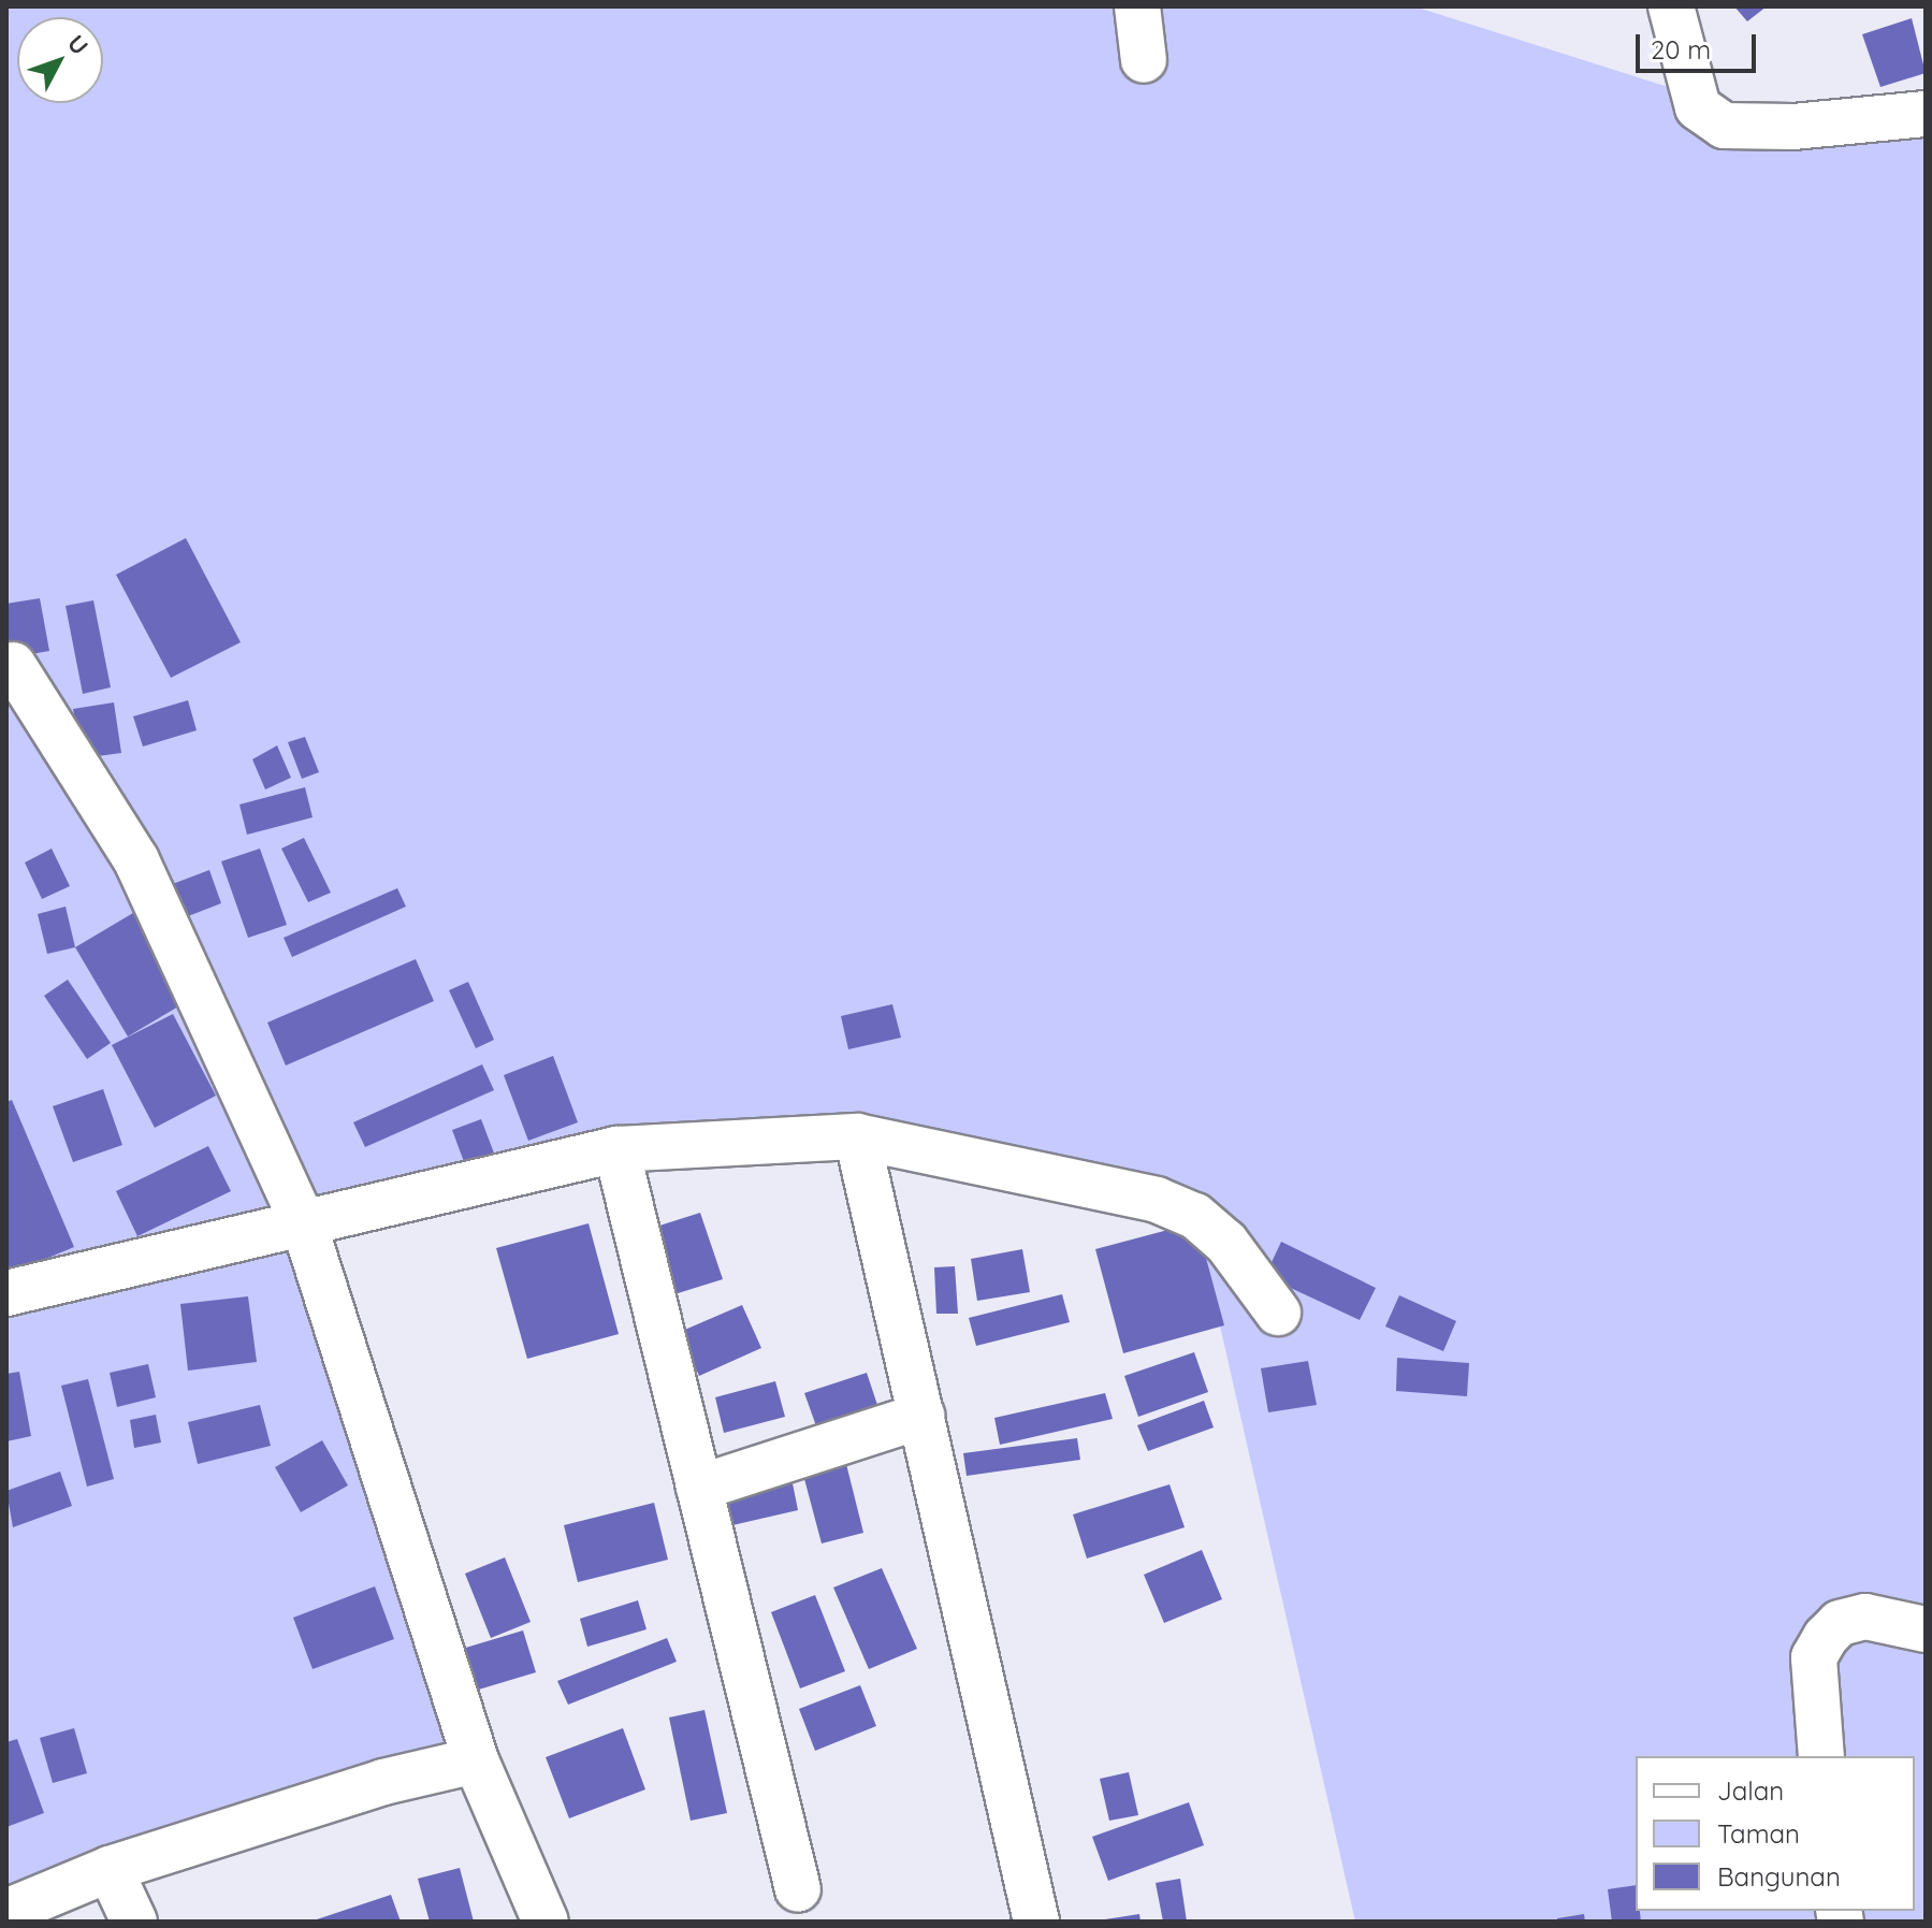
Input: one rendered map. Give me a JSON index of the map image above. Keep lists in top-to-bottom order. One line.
{"legend":["Jalan","Taman","Bangunan"],"scale_bar":"20 m","north":"top right"}
